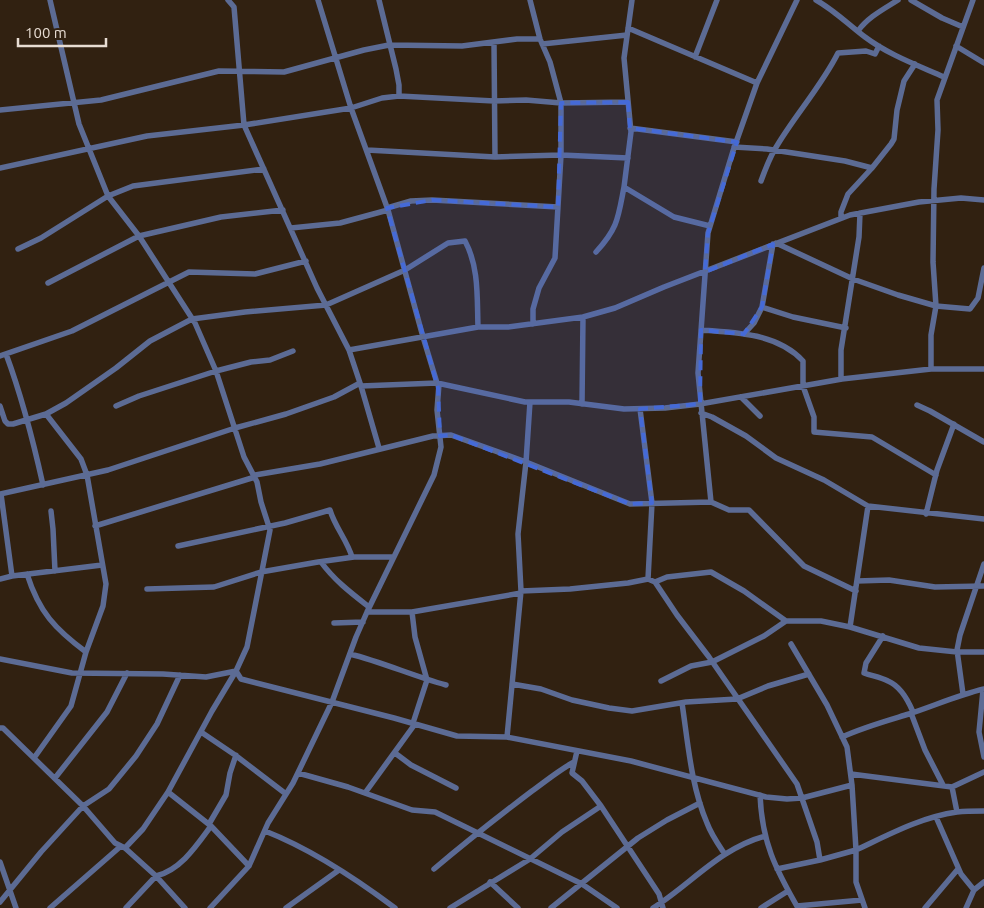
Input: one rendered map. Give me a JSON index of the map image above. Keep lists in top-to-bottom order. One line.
{"scale_bar":"100 m"}
